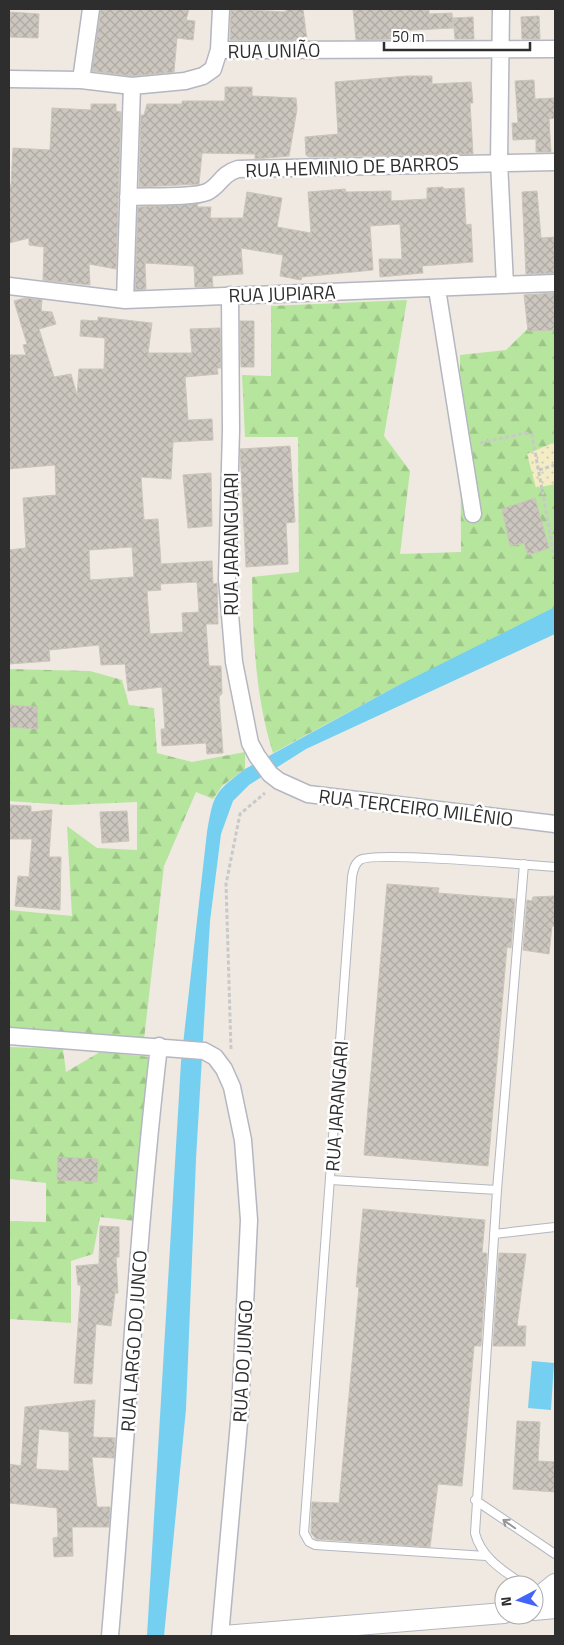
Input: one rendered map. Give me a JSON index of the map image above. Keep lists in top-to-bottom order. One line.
{"streets":{"street":["RUA UNIÃO","RUA HEMINIO DE BARROS","RUA JUPIARA","RUA JARANGUARI","RUA TERCEIRO MILÊNIO","RUA LARGO DO JUNCO","RUA DO JUNGO"],"lane":["RUA JARANGARI"]},"crossings":[["RUA JUPIARA","RUA JARANGUARI"],["RUA JARANGUARI","RUA TERCEIRO MILÊNIO"],["RUA LARGO DO JUNCO","RUA DO JUNGO"]],"scale_bar":"50 m","north":"left"}
